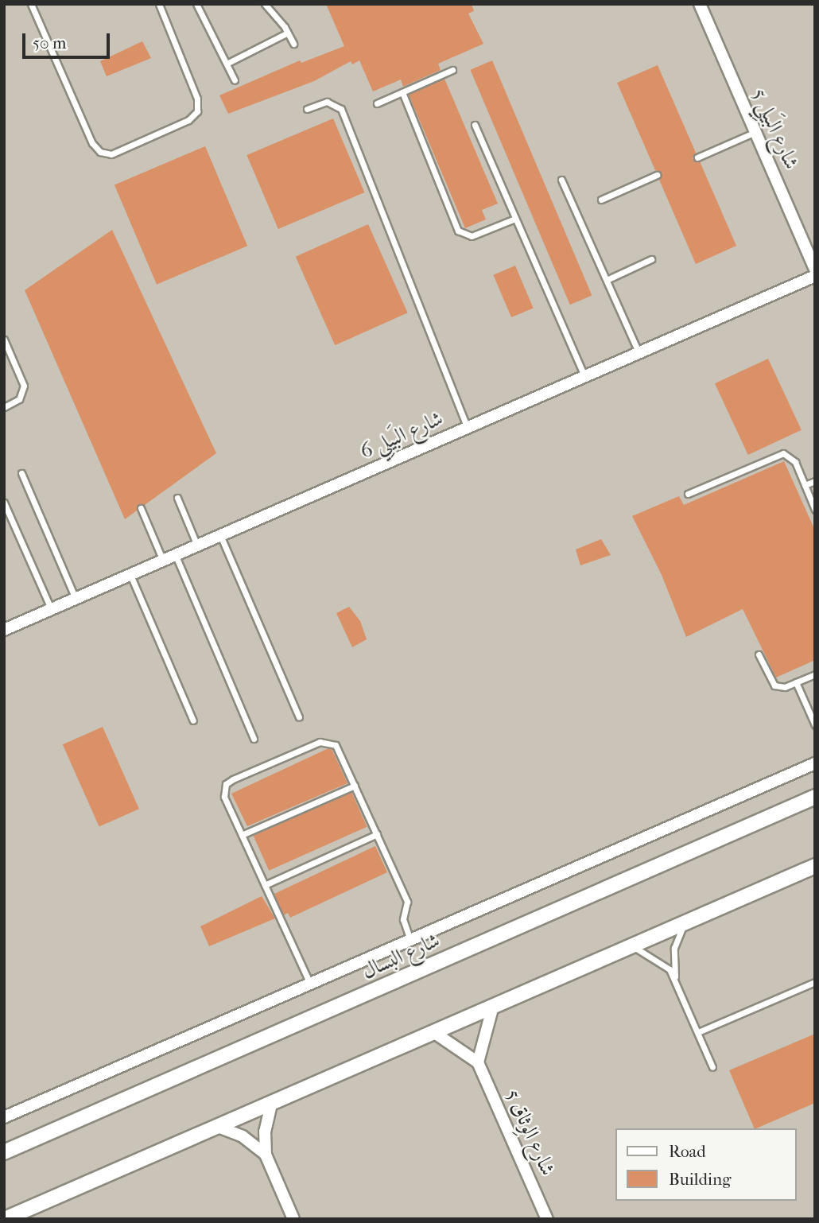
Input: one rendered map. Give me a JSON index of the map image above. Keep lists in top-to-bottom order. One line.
{"streets":{"street":["شارع البَيلِي 5","شارع البَيلِي 6","شارع البسال","شارع الوِثاق 5"]},"legend":["Road","Building"],"scale_bar":"50 m"}
